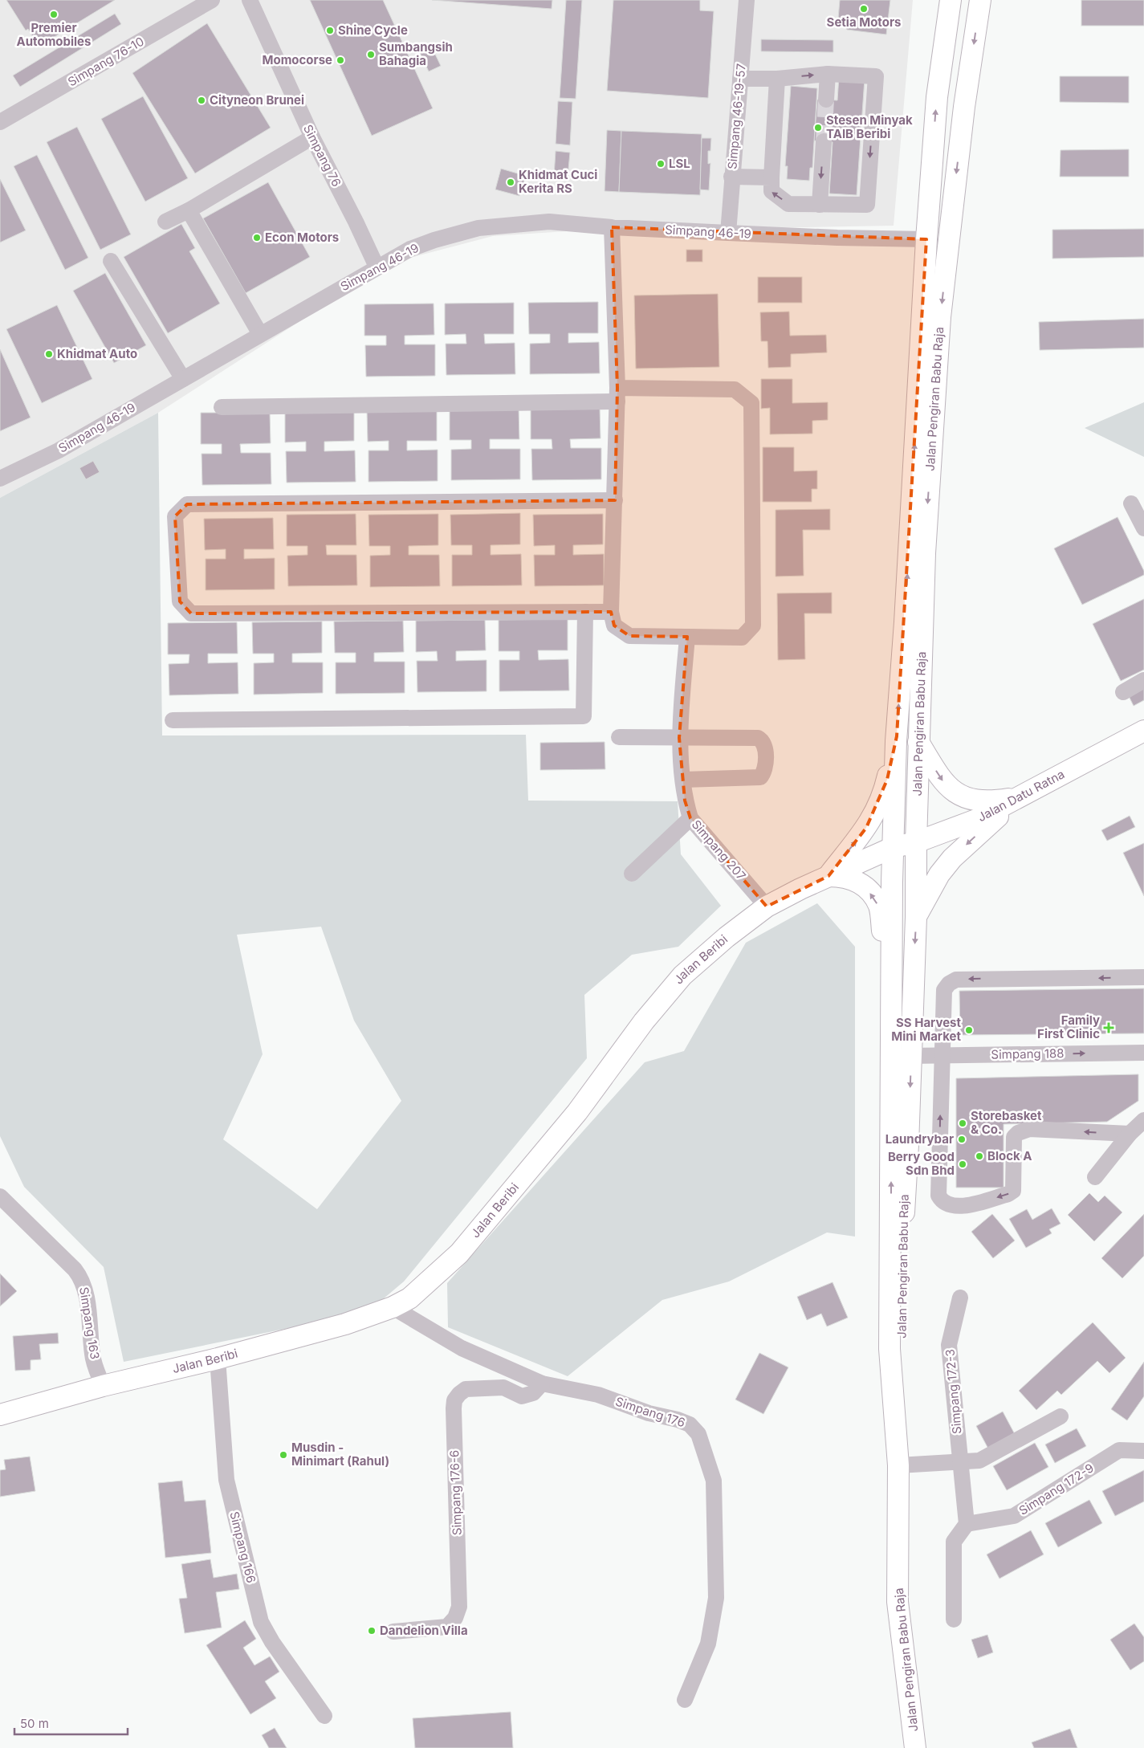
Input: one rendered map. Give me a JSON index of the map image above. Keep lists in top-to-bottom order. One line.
{"streets":{"main road":["Jalan Pengiran Babu Raja","Jalan Datu Ratna","Jalan Beribi"],"street":["Simpang 76-10","Simpang 46-19-57","Simpang 76","Simpang 46-19","Simpang 207","Simpang 188","Simpang 163","Simpang 172-3","Simpang 176","Simpang 172-9","Simpang 176-6","Simpang 166"]},"crossings":[["Simpang 46-19-57","Simpang 46-19"],["Simpang 76","Simpang 46-19"],["Simpang 46-19","Jalan Pengiran Babu Raja"],["Jalan Pengiran Babu Raja","Jalan Datu Ratna"],["Jalan Pengiran Babu Raja","Jalan Beribi"],["Jalan Pengiran Babu Raja","Simpang 188"],["Jalan Datu Ratna","Jalan Beribi"],["Simpang 207","Jalan Beribi"],["Jalan Beribi","Simpang 163"],["Jalan Beribi","Simpang 176"],["Jalan Beribi","Simpang 166"],["Simpang 172-3","Simpang 172-9"],["Simpang 176","Simpang 176-6"]],"one_way":["Simpang 188"],"places":{"other":["Setia Motors","Premier Automobiles","Shine Cycle","Sumbangsih Bahagia","Momocorse","Cityneon Brunei","Stesen Minyak TAIB Beribi","LSL","Khidmat Cuci Kerita RS","Econ Motors","Khidmat Auto","SS Harvest Mini Market","Storebasket & Co.","Laundrybar","Block A","Berry Good Sdn Bhd","Musdin - Minimart (Rahul)","Dandelion Villa"],"health":["Family First Clinic"]},"scale_bar":"50 m"}
